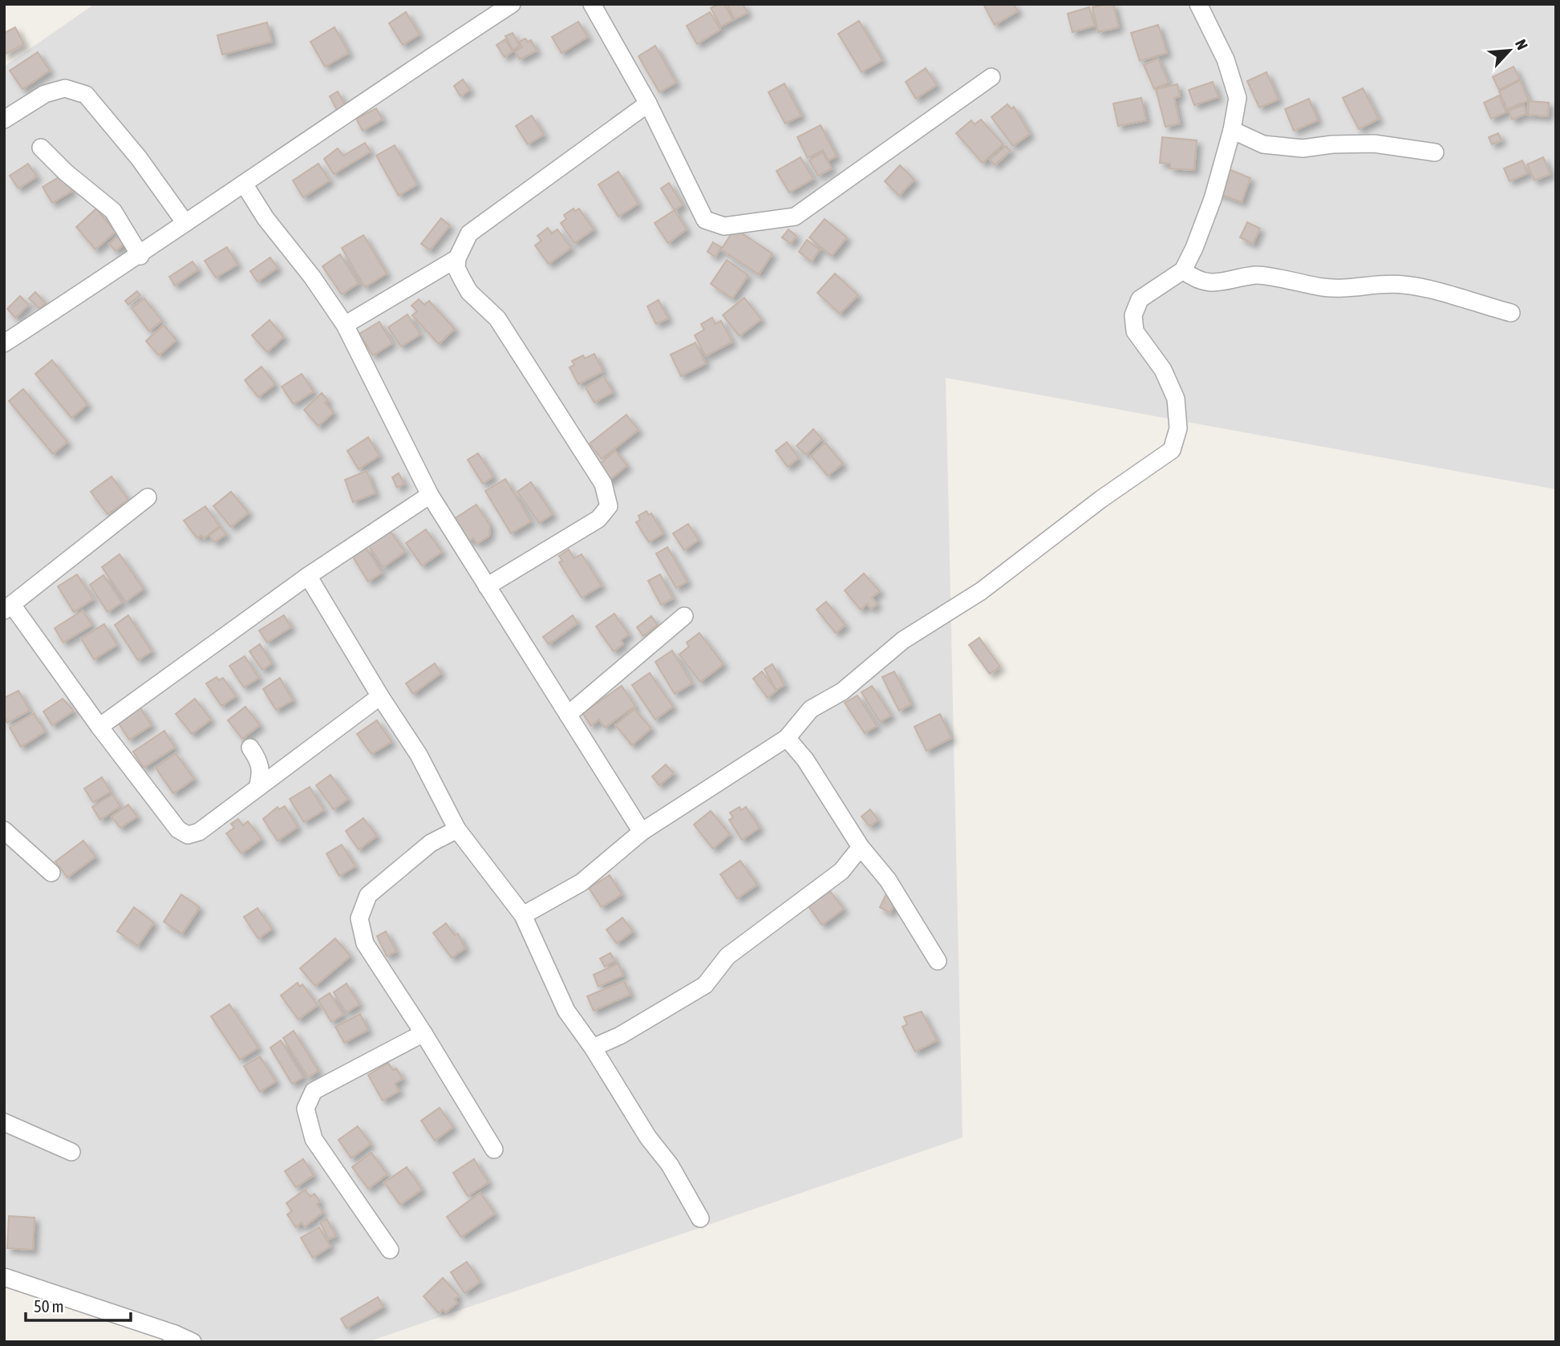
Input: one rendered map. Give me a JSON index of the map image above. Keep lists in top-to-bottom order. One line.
{"scale_bar":"50 m","north":"top right"}
